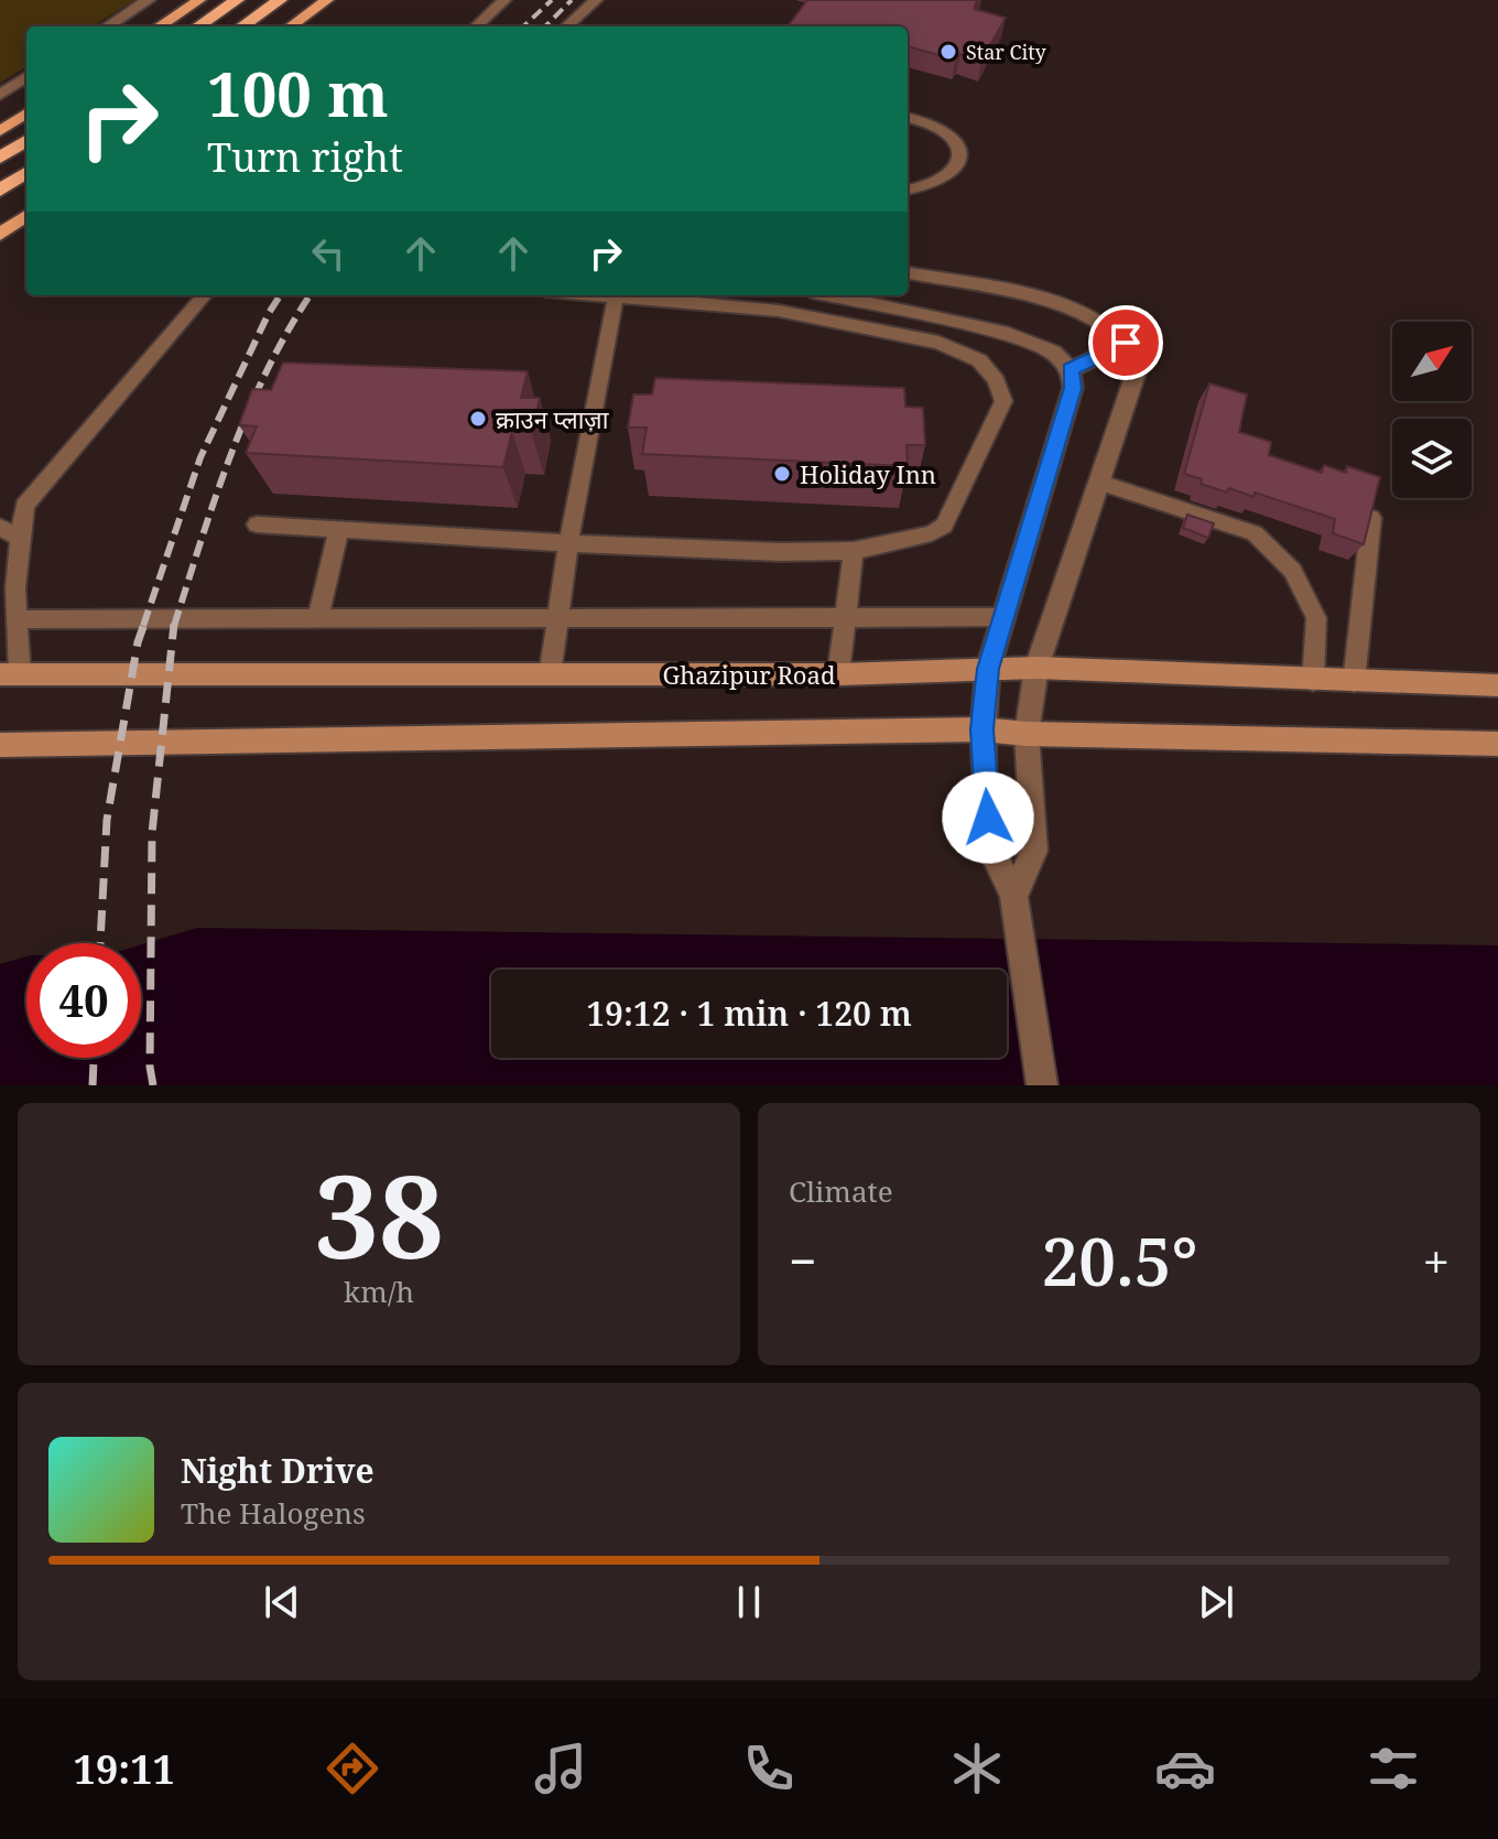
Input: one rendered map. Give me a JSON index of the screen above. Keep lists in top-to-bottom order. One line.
{"streets":{"main road":["Ghazipur Road"]},"places":["Star City","क्राउन प्लाज़ा","Holiday Inn"],"north":"top right","page":{"turn":["100 m","Turn right"],"limit":"40","trip":"19:12 · 1 min · 120 m","tile":[["38","km/h"],"Climate"],"heat":["−","20.5°","+"],"song":["Night Drive","The Halogens"],"tabs":"19:11"}}
